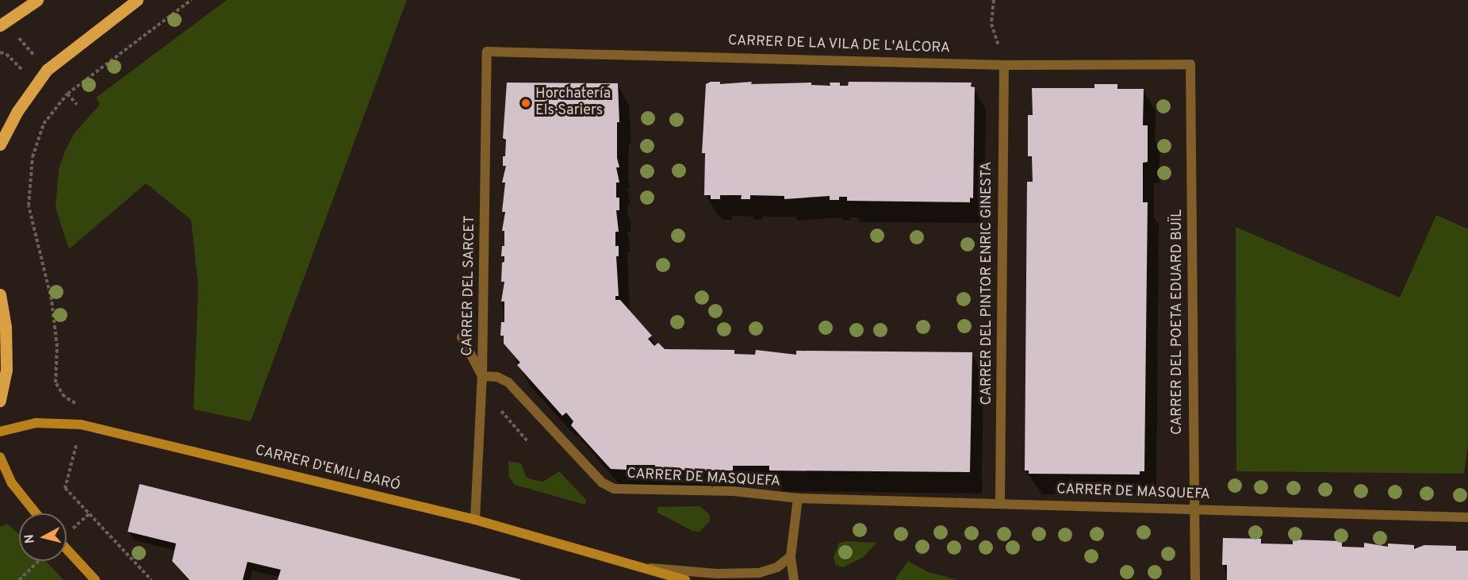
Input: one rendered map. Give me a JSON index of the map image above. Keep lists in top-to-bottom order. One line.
{"streets":{"street":["CARRER DE LA VILA DE L'ALCORA","CARRER DEL PINTOR ENRIC GINESTA","CARRER DEL SARCET","CARRER DEL POETA EDUARD BUÏL","CARRER D'EMILI BARÓ","CARRER DE MASQUEFA"]},"crossings":[["CARRER DE LA VILA DE L'ALCORA","CARRER DEL PINTOR ENRIC GINESTA"],["CARRER DE LA VILA DE L'ALCORA","CARRER DEL SARCET"],["CARRER DE LA VILA DE L'ALCORA","CARRER DEL POETA EDUARD BUÏL"],["CARRER DEL PINTOR ENRIC GINESTA","CARRER DE MASQUEFA"],["CARRER DEL SARCET","CARRER D'EMILI BARÓ"],["CARRER DEL SARCET","CARRER DE MASQUEFA"],["CARRER DEL POETA EDUARD BUÏL","CARRER DE MASQUEFA"],["CARRER D'EMILI BARÓ","CARRER DE MASQUEFA"]],"places":["Horchatería Els Sariers"],"north":"left"}
